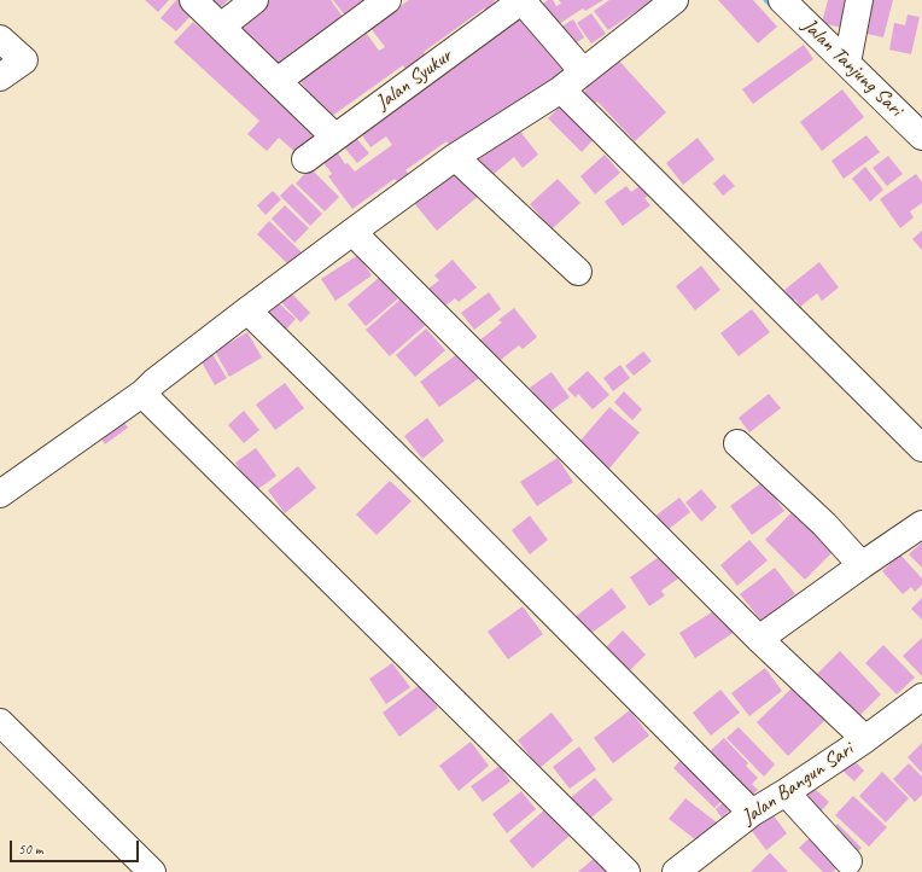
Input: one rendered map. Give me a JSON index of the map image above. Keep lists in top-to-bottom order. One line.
{"streets":{"street":["Jalan Tanjung Sari","Jalan Syukur","Jalan Bangun Sari"]},"scale_bar":"50 m"}
